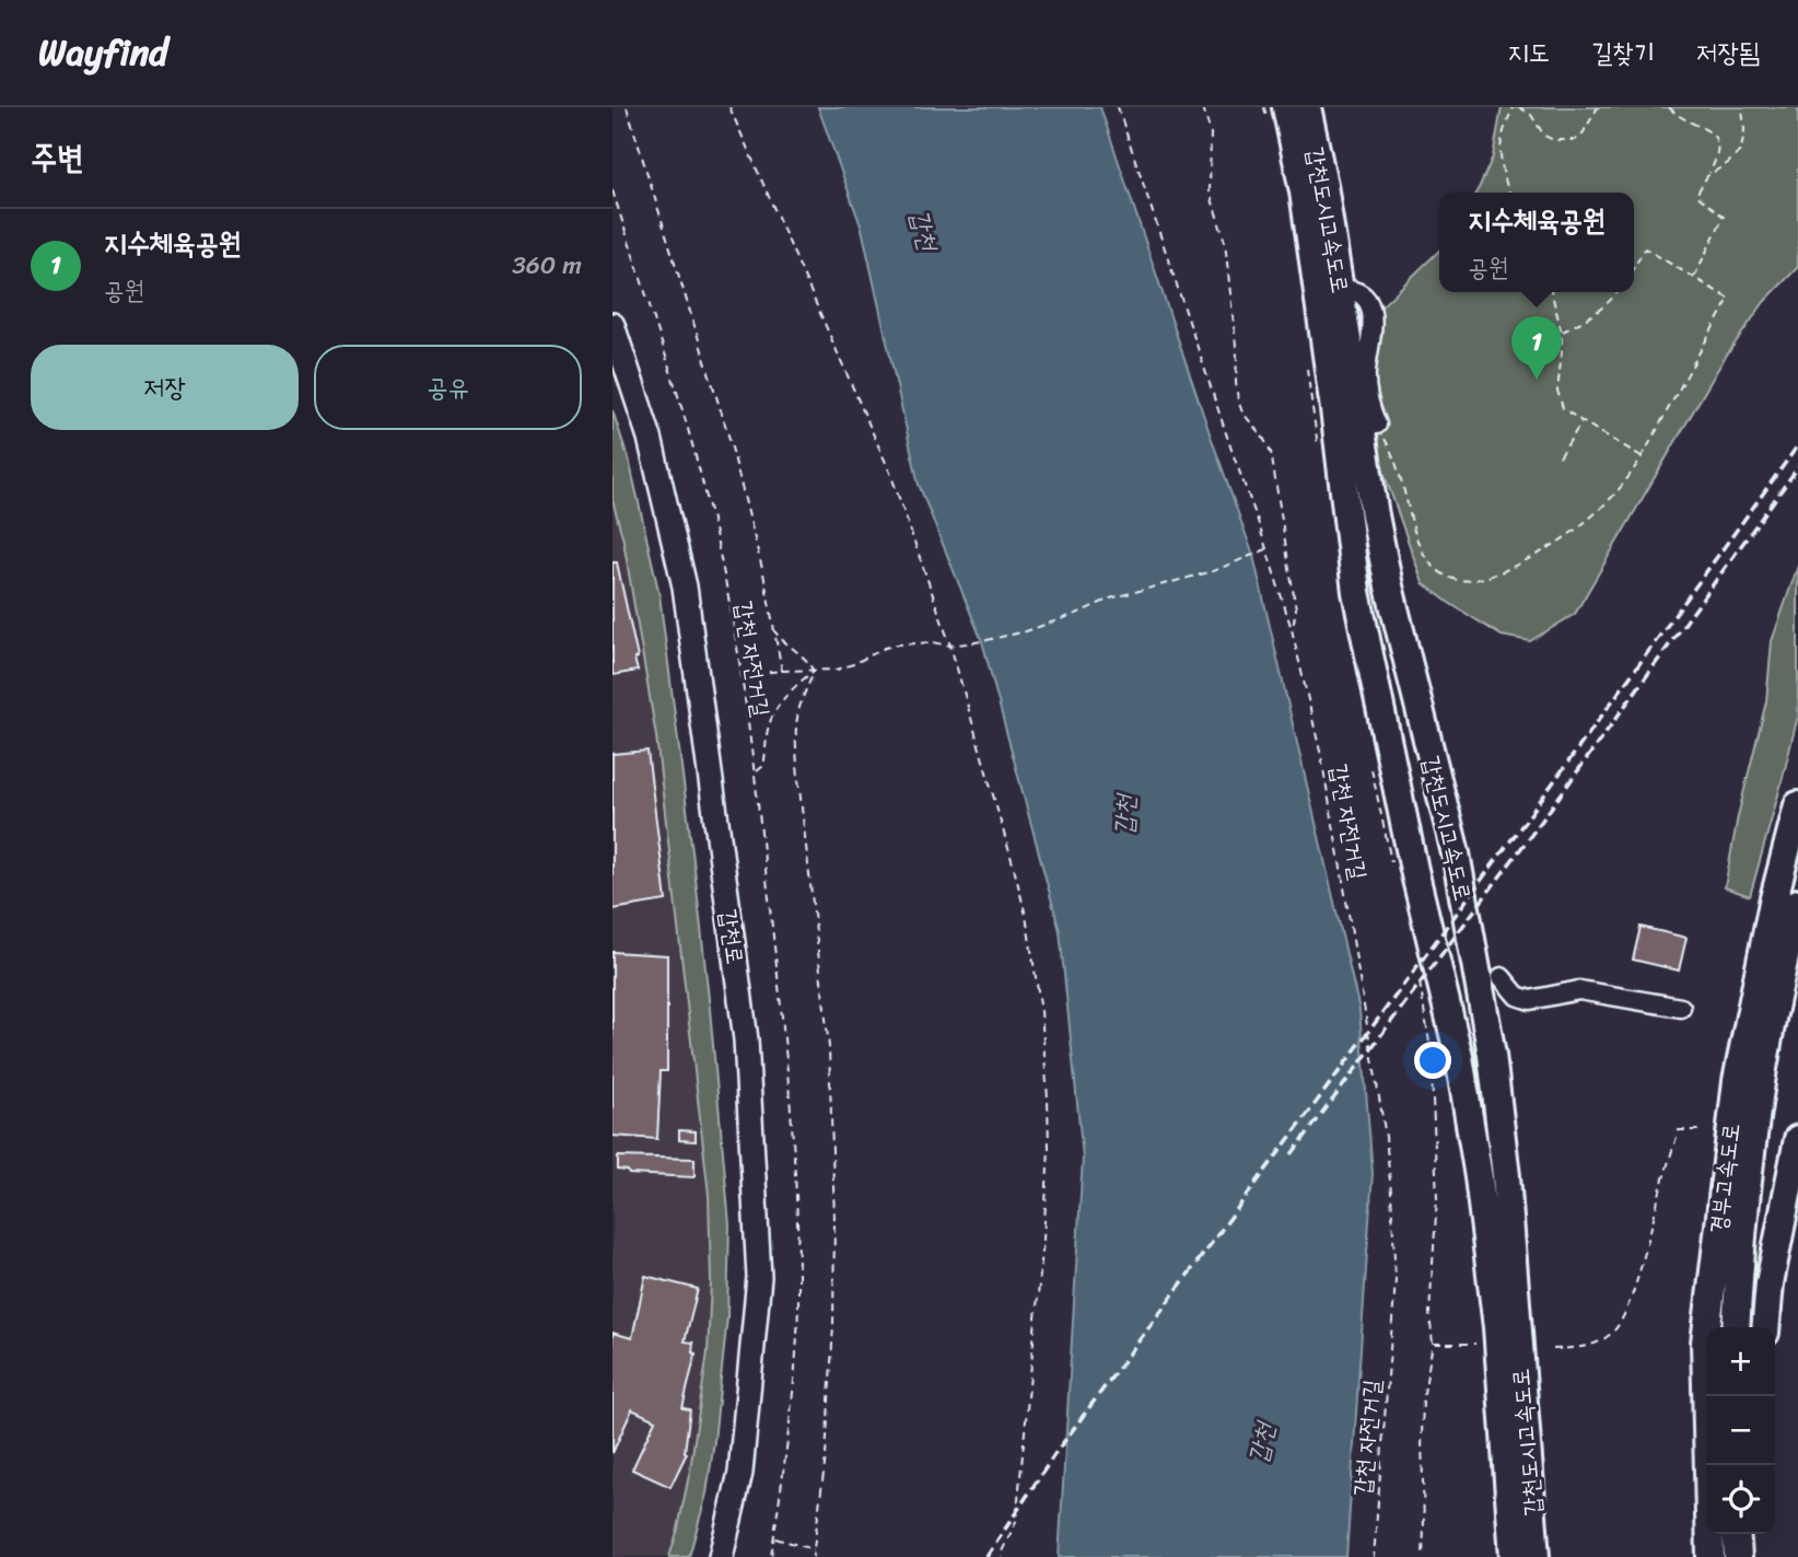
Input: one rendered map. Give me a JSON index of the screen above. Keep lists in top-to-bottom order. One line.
{"streets":{"highway":["갑천도시고속도로","경부고속도로"],"main road":["갑천로"],"path":["갑천 자전거길"]},"water":["갑천"],"page":{"header":"Wayfind","nav":["지도","길찾기","저장됨"],"heading":"주변","popup":["지수체육공원","공원"],"list":[{"mark":"1","name":"지수체육공원","note":"공원","value":"360 m"}],"pins":"1","buttons":["저장","공유"],"map_buttons":["+","−"]}}
